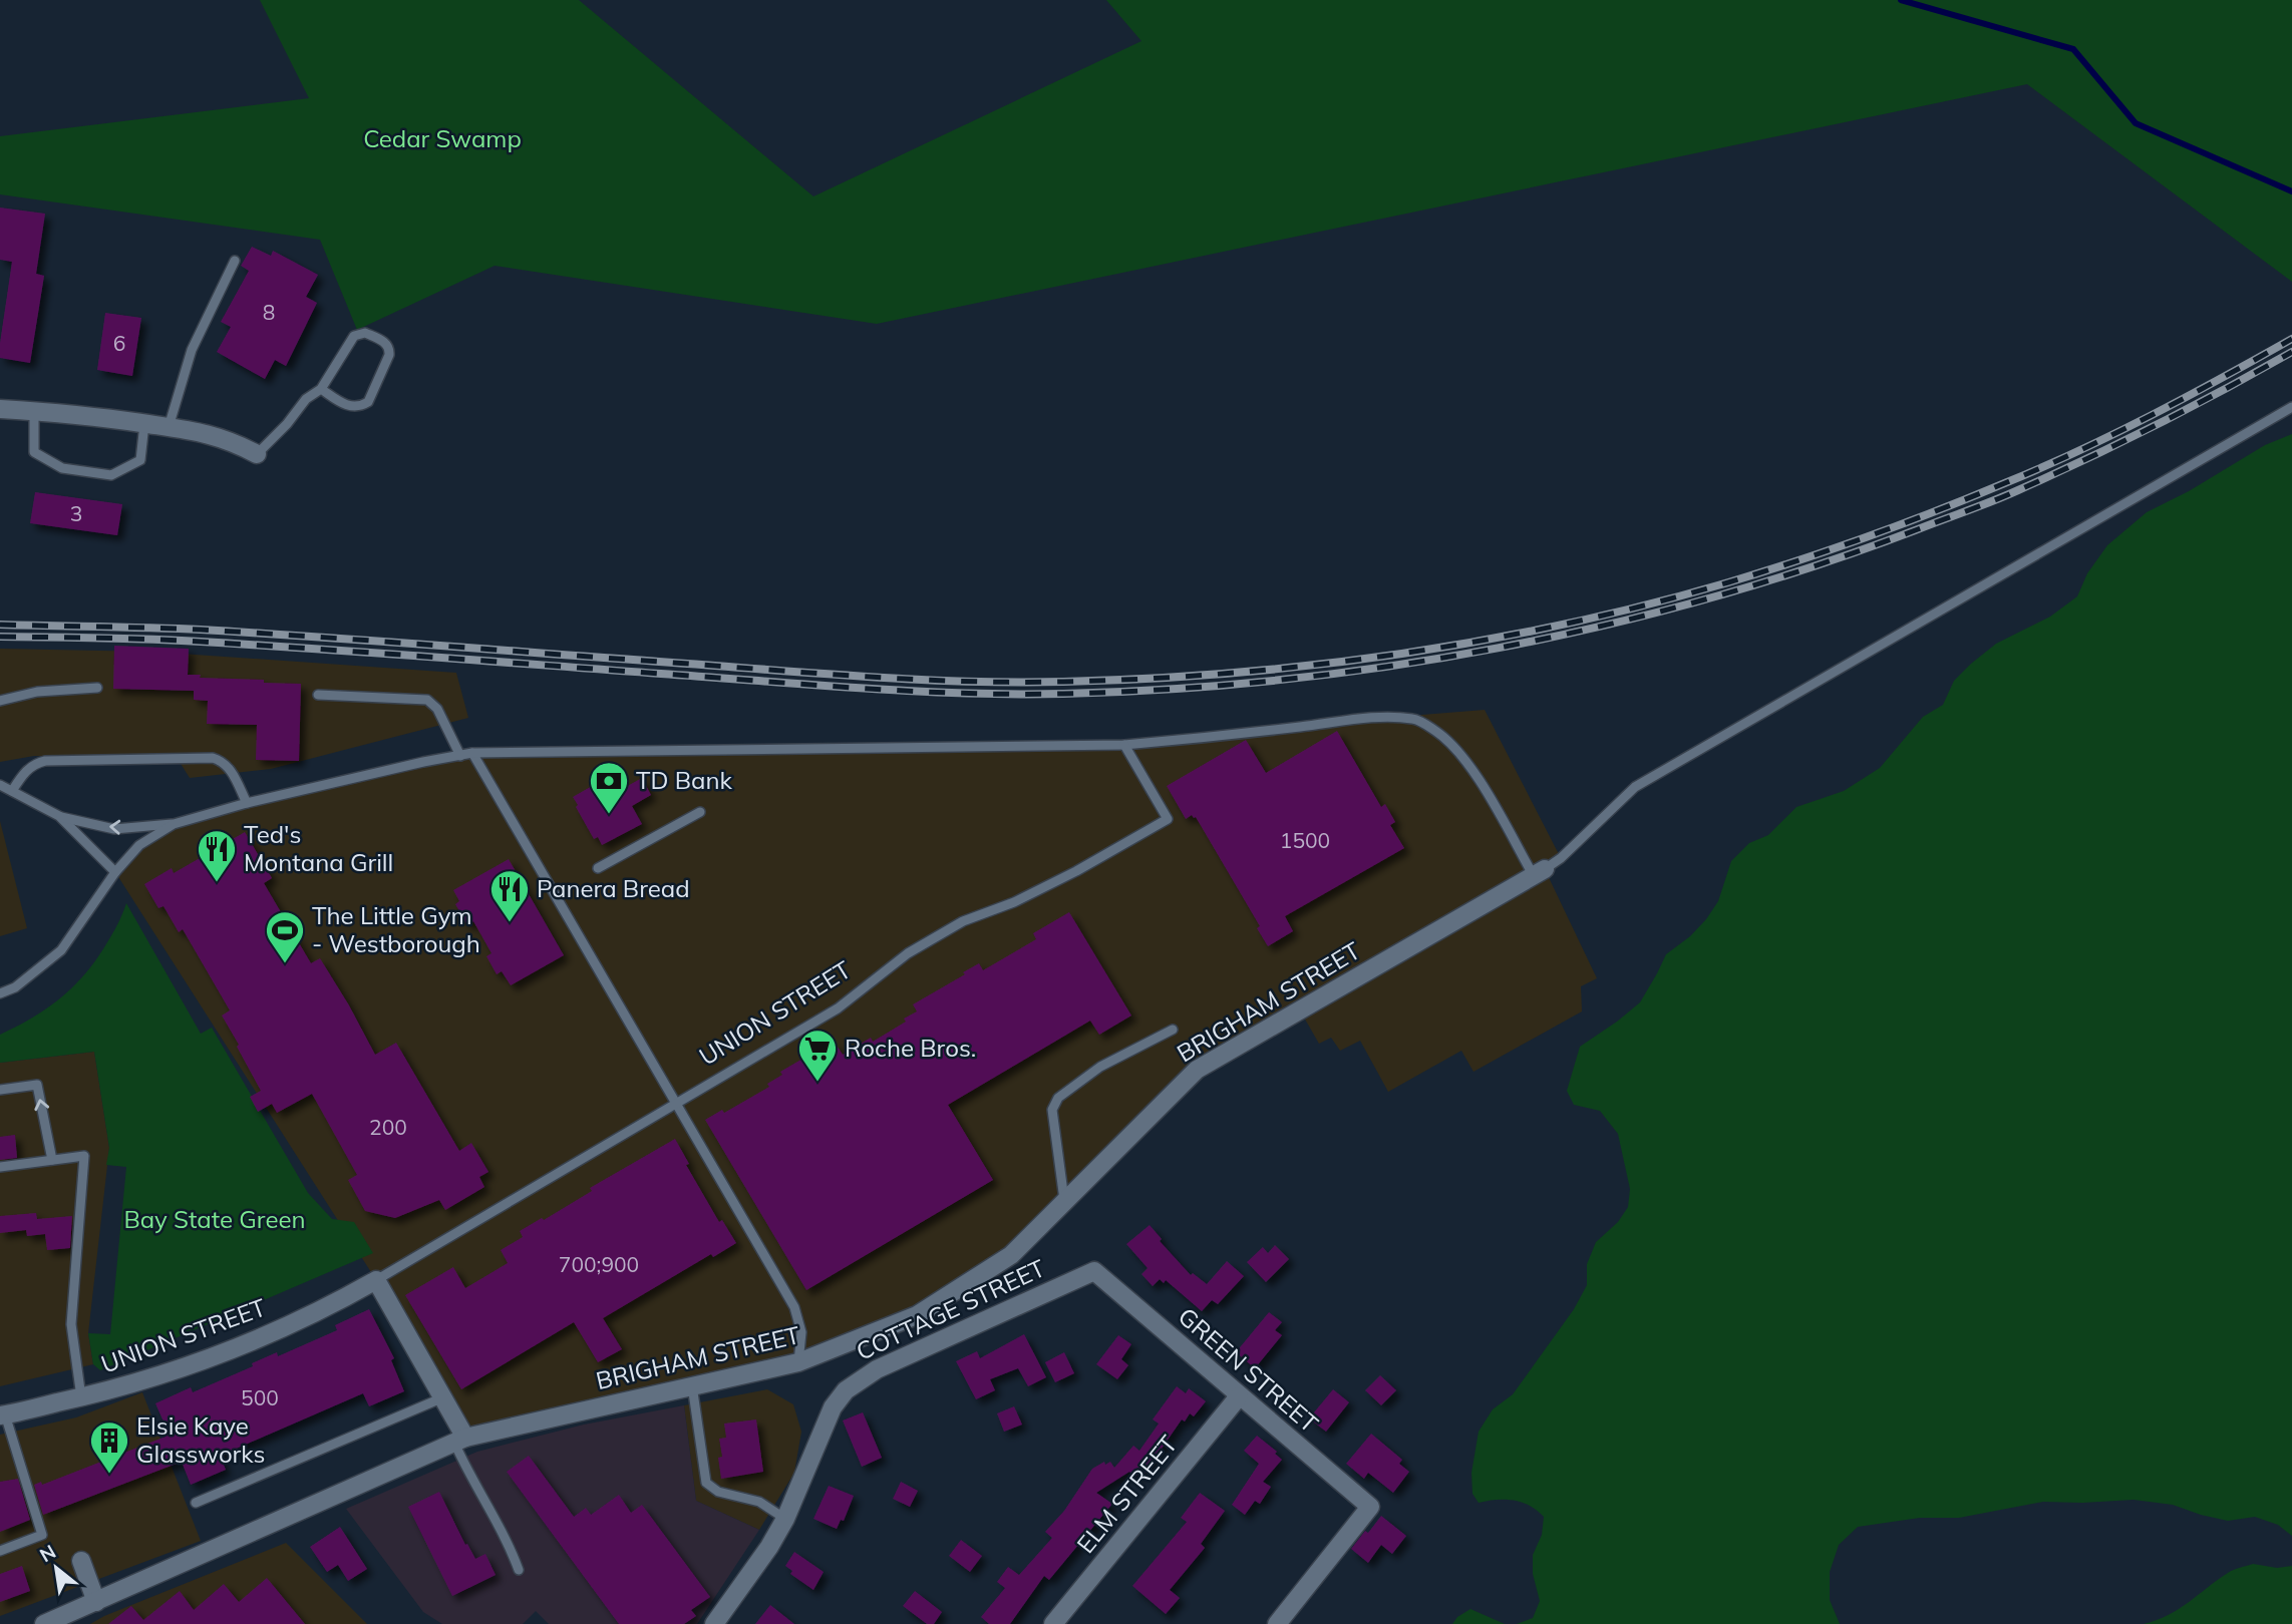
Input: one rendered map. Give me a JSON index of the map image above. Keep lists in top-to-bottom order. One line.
{"streets":{"street":["BRIGHAM STREET","UNION STREET","COTTAGE STREET","GREEN STREET","ELM STREET"]},"crossings":[["COTTAGE STREET","GREEN STREET"],["GREEN STREET","ELM STREET"]],"parks":["Cedar Swamp","Bay State Green"],"places":{"bank":["TD Bank"],"restaurant":["Ted's Montana Grill","Panera Bread"],"sports":["The Little Gym - Westborough"],"supermarket":["Roche Bros."],"building":["Elsie Kaye Glassworks"]},"house_numbers":["8","6","3","1500","200","700;900","500"],"north":"top left"}
